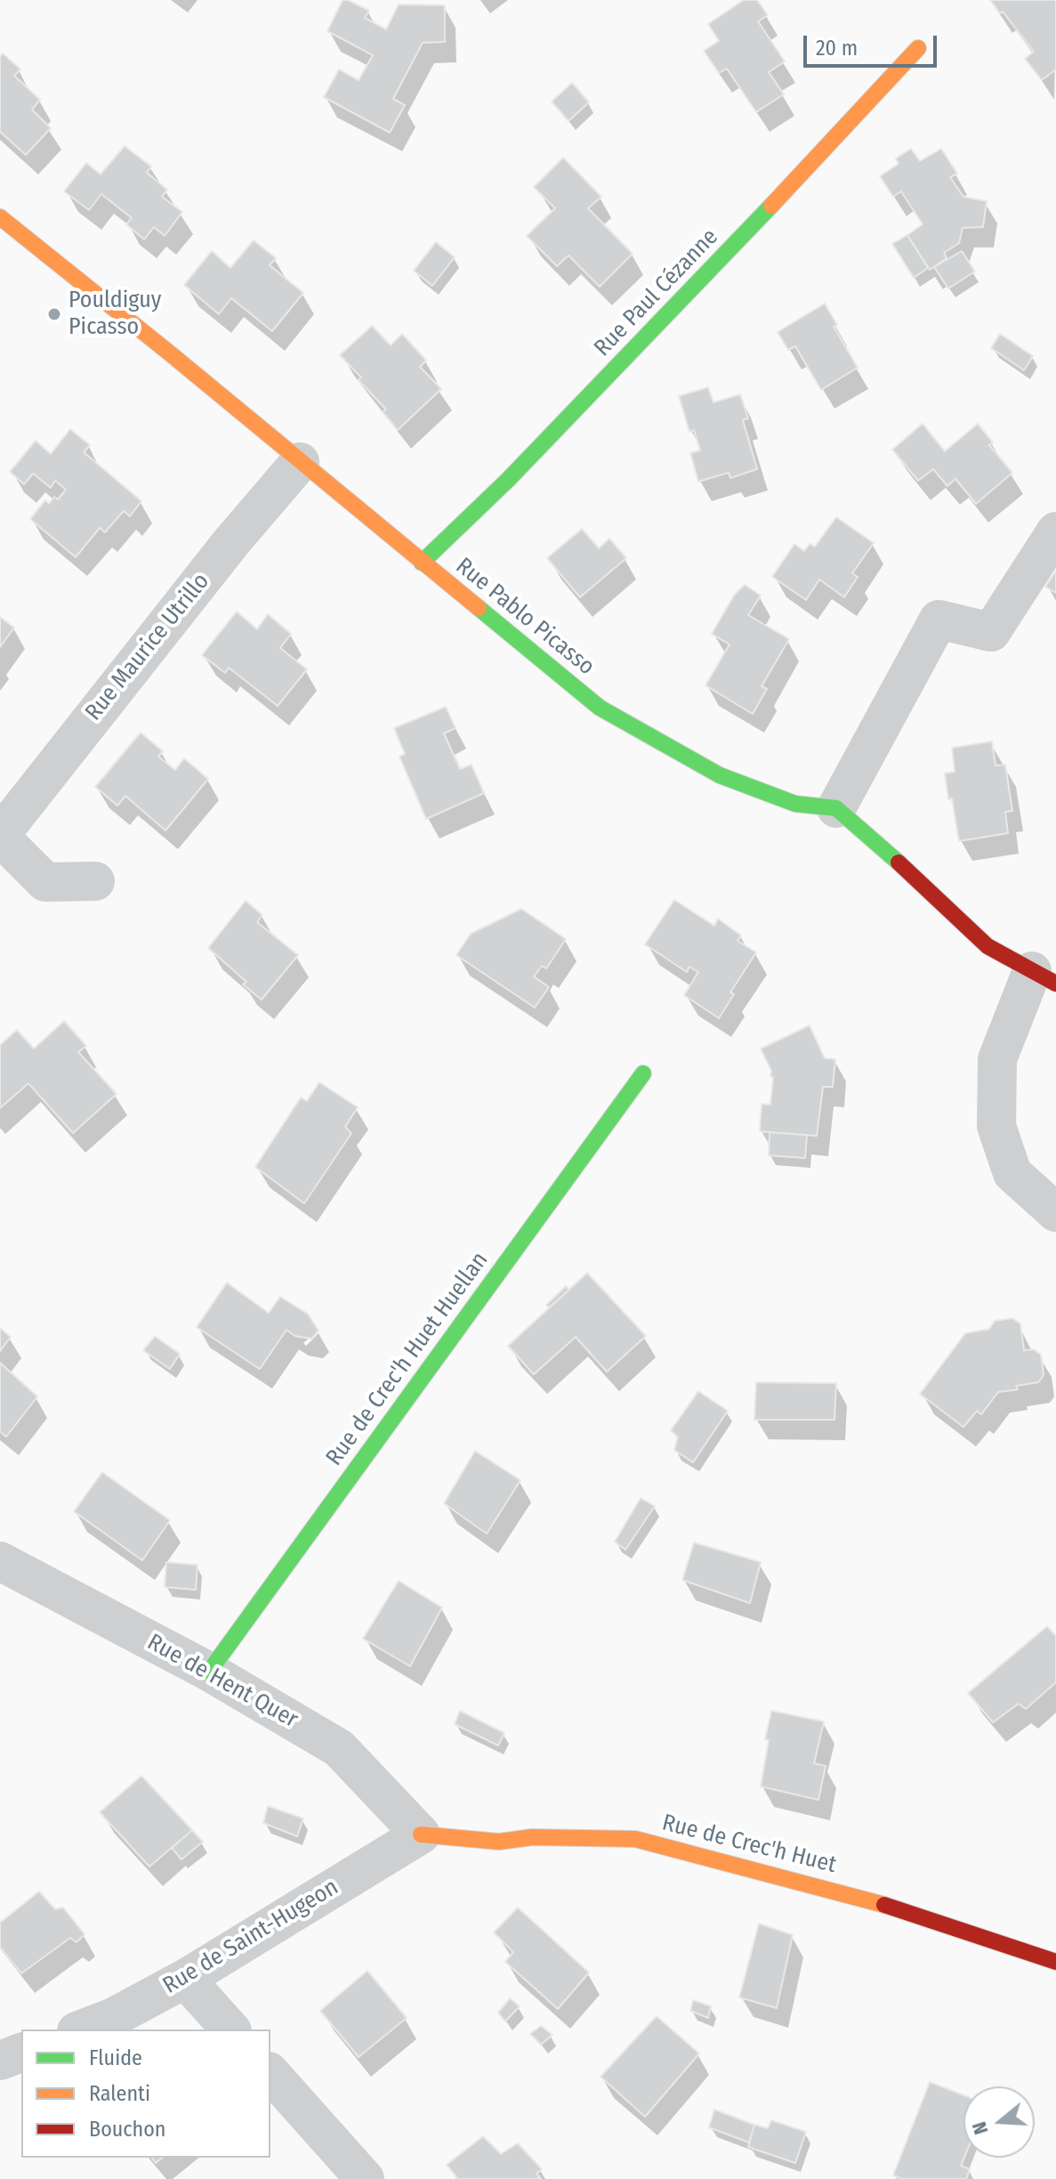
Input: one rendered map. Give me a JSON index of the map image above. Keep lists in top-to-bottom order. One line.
{"streets":{"street":["Rue Paul Cézanne","Rue Pablo Picasso","Rue Maurice Utrillo","Rue de Crec'h Huet Huellan","Rue de Hent Quer","Rue de Crec'h Huet","Rue de Saint-Hugeon"]},"crossings":[["Rue Paul Cézanne","Rue Pablo Picasso"],["Rue Pablo Picasso","Rue Maurice Utrillo"],["Rue de Crec'h Huet Huellan","Rue de Hent Quer"],["Rue de Hent Quer","Rue de Crec'h Huet"],["Rue de Hent Quer","Rue de Saint-Hugeon"],["Rue de Crec'h Huet","Rue de Saint-Hugeon"]],"places":["Pouldiguy Picasso"],"legend":["Fluide","Ralenti","Bouchon"],"scale_bar":"20 m","north":"left"}
